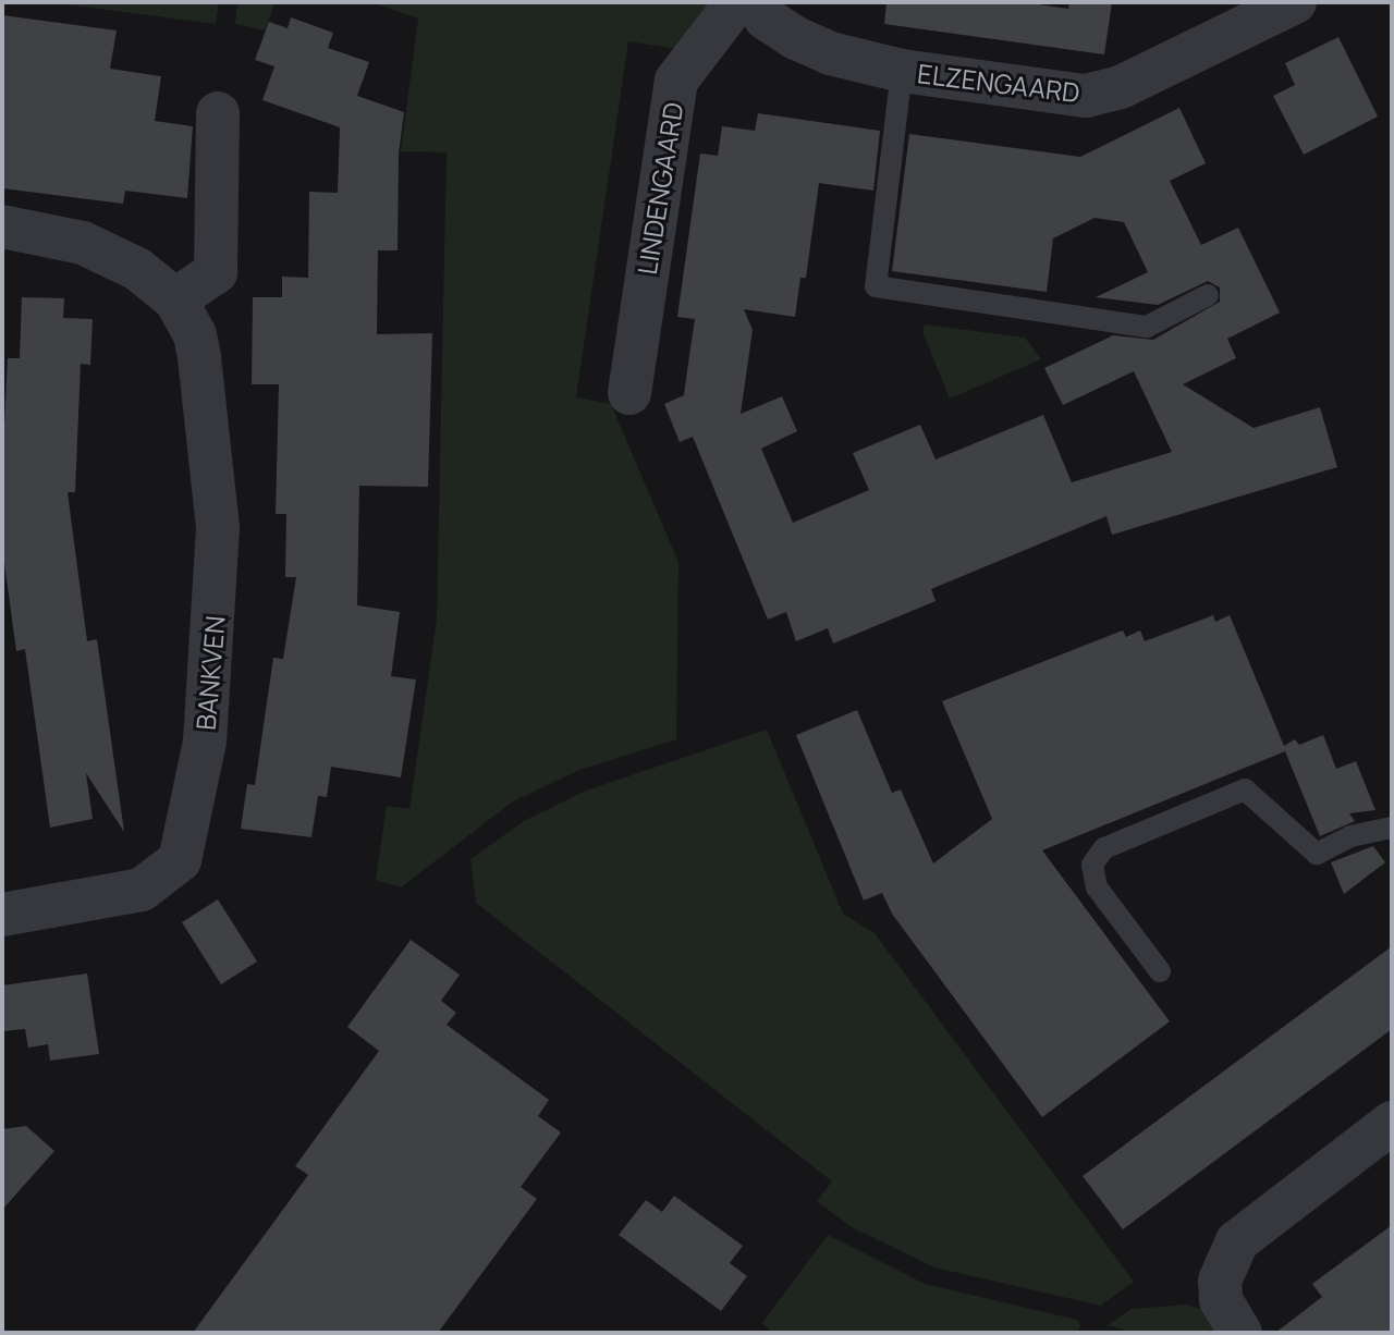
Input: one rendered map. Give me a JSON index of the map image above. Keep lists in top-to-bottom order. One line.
{"streets":{"street":["ELZENGAARD","LINDENGAARD","BANKVEN"]}}
